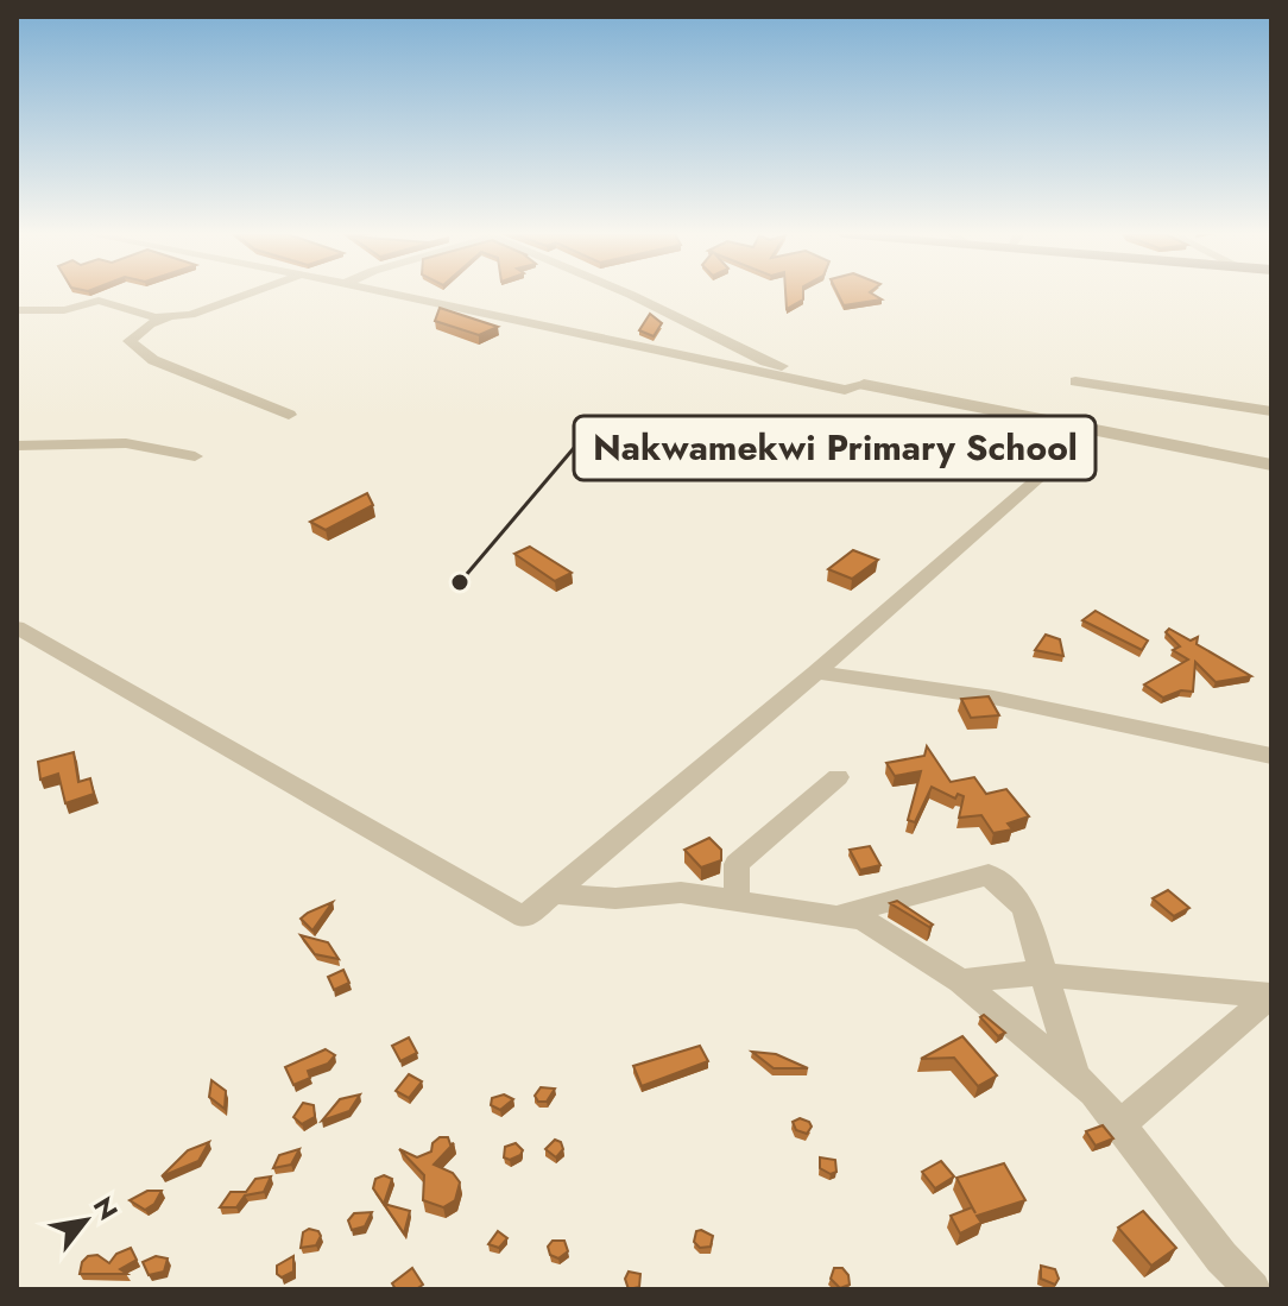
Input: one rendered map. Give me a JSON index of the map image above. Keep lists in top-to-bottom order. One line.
{"places":["Nakwamekwi Primary School"],"north":"top right"}
